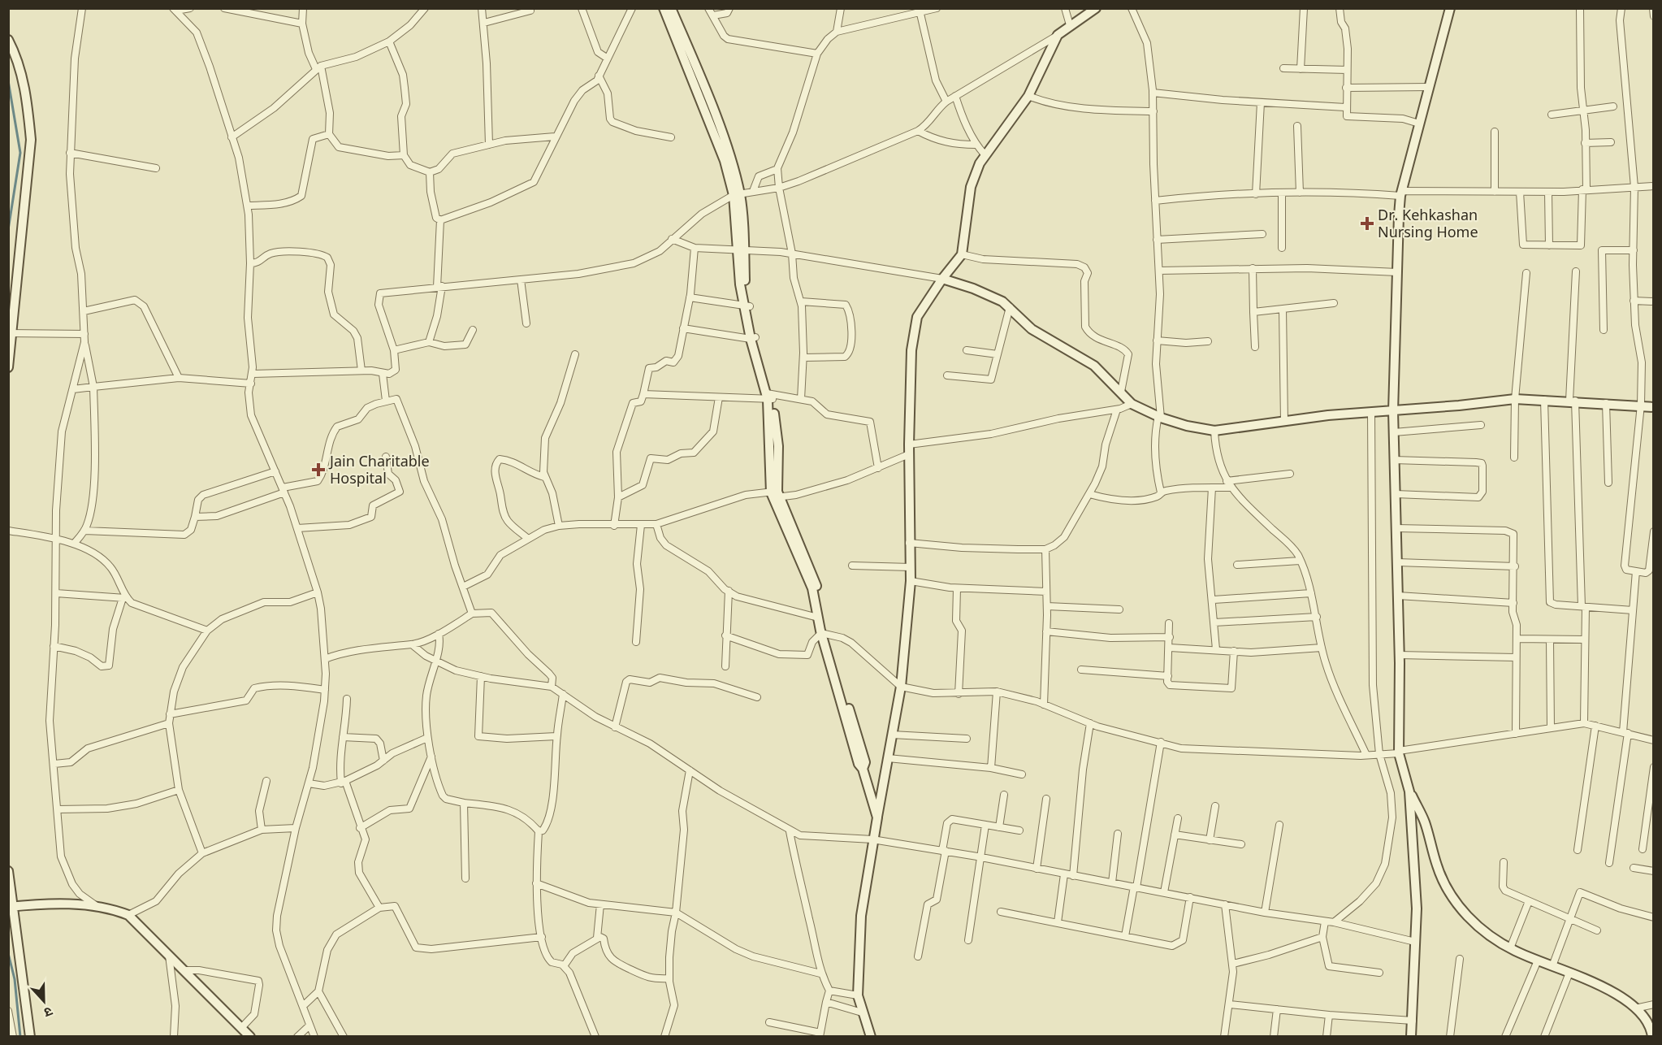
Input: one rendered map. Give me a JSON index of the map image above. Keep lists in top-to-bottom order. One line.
{"places":{"health":["Dr. Kehkashan Nursing Home","Jain Charitable Hospital"]},"north":"bottom"}
